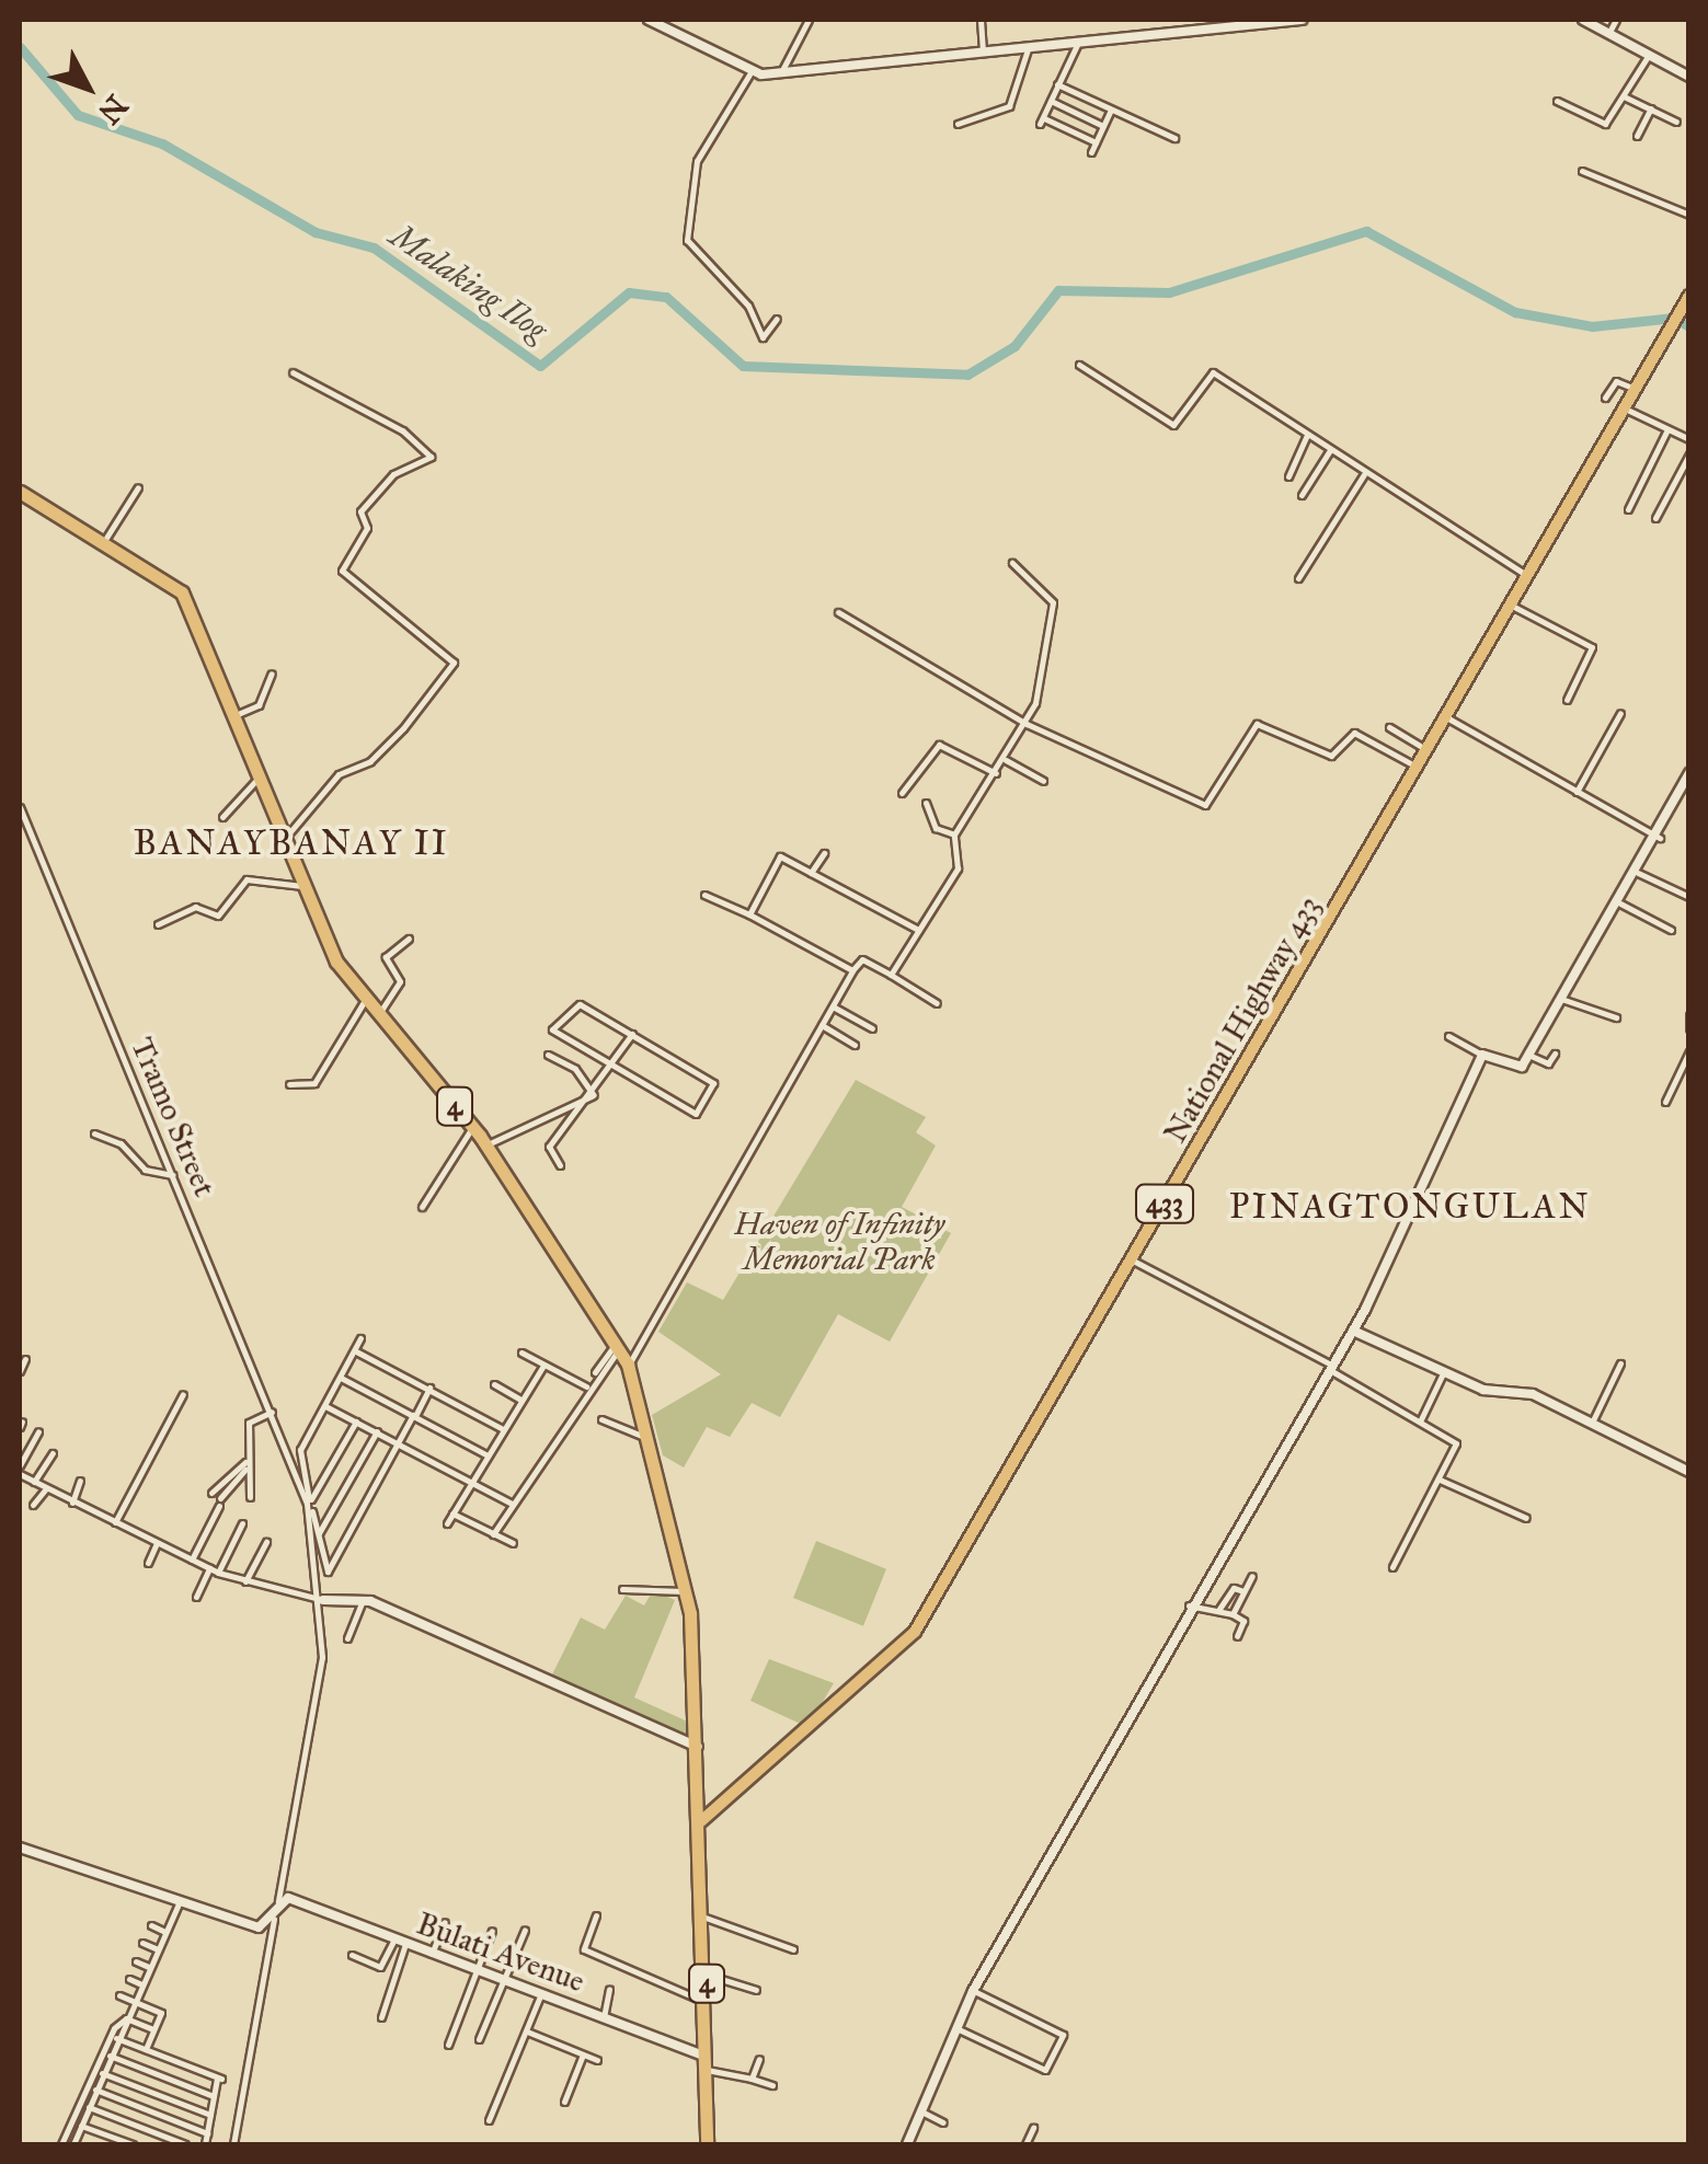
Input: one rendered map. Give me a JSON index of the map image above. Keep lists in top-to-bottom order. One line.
{"streets":{"highway":["4"],"main road":["National Highway 433","433"],"street":["Tramo Street","Bulati Avenue"]},"crossings":[["National Highway 433","4"],["4","Bulati Avenue"],["Tramo Street","Bulati Avenue"]],"districts":["BANAYBANAY II","PINAGTONGULAN"],"water":["Malaking Ilog"],"parks":["Haven of Infinity Memorial Park"],"north":"bottom right"}
